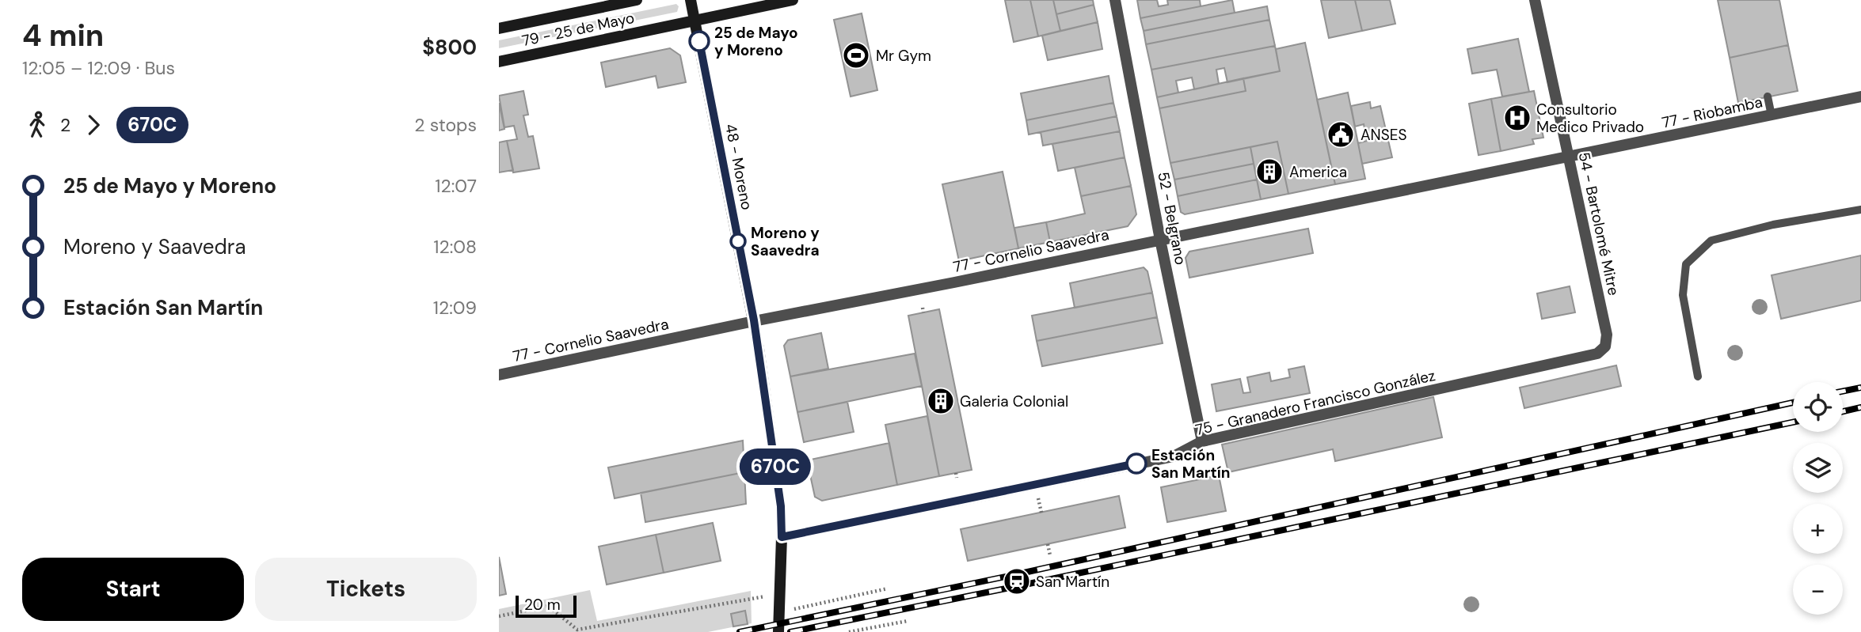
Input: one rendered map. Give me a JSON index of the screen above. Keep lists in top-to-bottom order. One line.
{"streets":{"street":["79 - 25 de Mayo","77 - Riobamba","48 - Moreno","52 - Belgrano","54 - Bartolomé Mitre","77 - Cornelio Saavedra","75 - Granadero Francisco González"]},"crossings":[["79 - 25 de Mayo","48 - Moreno"],["77 - Riobamba","54 - Bartolomé Mitre"],["77 - Riobamba","77 - Cornelio Saavedra"],["48 - Moreno","77 - Cornelio Saavedra"],["48 - Moreno","75 - Granadero Francisco González"],["52 - Belgrano","77 - Cornelio Saavedra"],["52 - Belgrano","75 - Granadero Francisco González"],["54 - Bartolomé Mitre","77 - Cornelio Saavedra"],["54 - Bartolomé Mitre","75 - Granadero Francisco González"]],"places":{"other":["25 de Mayo y Moreno","Moreno y Saavedra","Estación San Martín"],"sports":["Mr Gym"],"hospital":["Consultorio Medico Privado"],"public building":["ANSES"],"building":["America","Galeria Colonial"],"station":["San Martín"]},"lines":["bus line 670C"],"scale_bar":"20 m","page":{"heading":["4 min","12:05 – 12:09 · Bus","$800"],"on_map":"670C","legs":["2","670C","2 stops"],"list":[{"name":"25 de Mayo y Moreno","value":"12:07"},{"name":"Moreno y Saavedra","value":"12:08"},{"name":"Estación San Martín","value":"12:09"}],"map_buttons":["+","−"],"buttons":["Start","Tickets"],"scale":"20 m"}}
